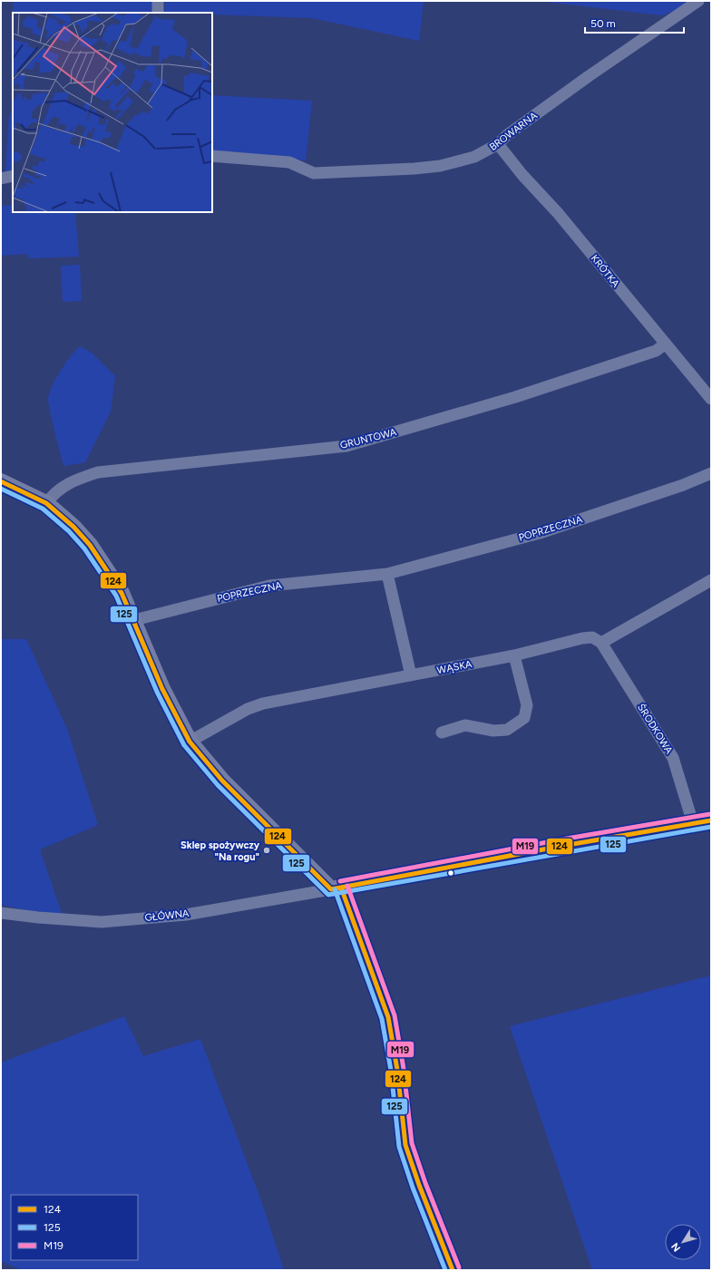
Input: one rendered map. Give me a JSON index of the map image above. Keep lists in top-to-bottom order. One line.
{"streets":{"street":["BROWARNA","KRÓTKA","GRUNTOWA","POPRZECZNA","WĄSKA","ŚRODKOWA","GŁÓWNA"]},"crossings":[["BROWARNA","KRÓTKA"],["KRÓTKA","GRUNTOWA"],["WĄSKA","ŚRODKOWA"],["ŚRODKOWA","GŁÓWNA"]],"places":["Sklep spożywczy \"Na rogu\""],"lines":["transit line 124","transit line 125","transit line M19"],"legend":["124","125","M19"],"scale_bar":"50 m","north":"bottom left"}
